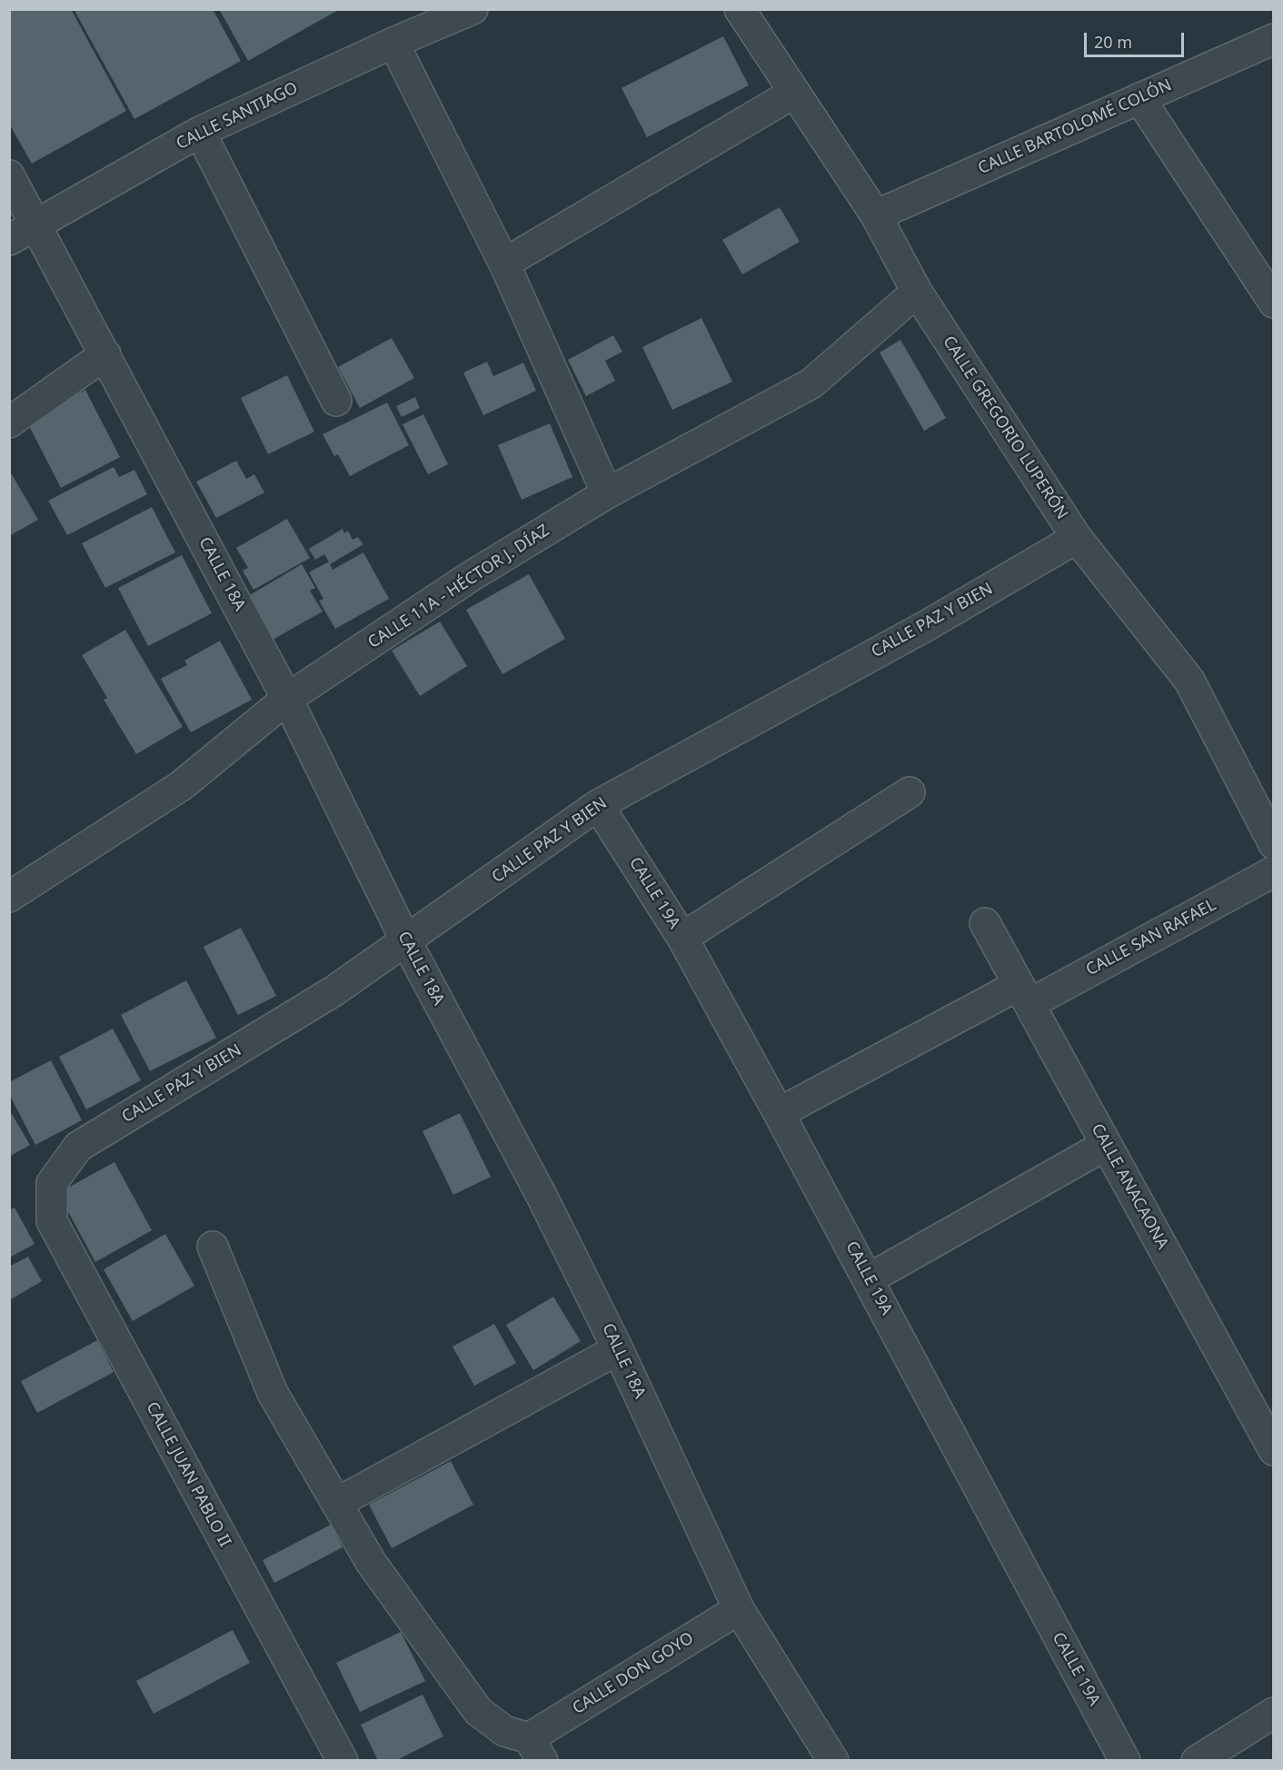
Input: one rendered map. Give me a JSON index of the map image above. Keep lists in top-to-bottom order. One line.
{"streets":{"street":["CALLE SANTIAGO","CALLE BARTOLOMÉ COLÓN","CALLE GREGORIO LUPERÓN","CALLE 18A","CALLE 11A - HÉCTOR J. DÍAZ","CALLE PAZ Y BIEN","CALLE 19A","CALLE SAN RAFAEL","CALLE ANACAONA","CALLE JUAN PABLO II","CALLE DON GOYO"]},"crossings":[["CALLE SANTIAGO","CALLE 18A"],["CALLE BARTOLOMÉ COLÓN","CALLE GREGORIO LUPERÓN"],["CALLE GREGORIO LUPERÓN","CALLE 11A - HÉCTOR J. DÍAZ"],["CALLE GREGORIO LUPERÓN","CALLE PAZ Y BIEN"],["CALLE 18A","CALLE 11A - HÉCTOR J. DÍAZ"],["CALLE 18A","CALLE PAZ Y BIEN"],["CALLE 18A","CALLE DON GOYO"],["CALLE PAZ Y BIEN","CALLE 19A"],["CALLE PAZ Y BIEN","CALLE JUAN PABLO II"],["CALLE 19A","CALLE SAN RAFAEL"],["CALLE SAN RAFAEL","CALLE ANACAONA"]],"scale_bar":"20 m"}
